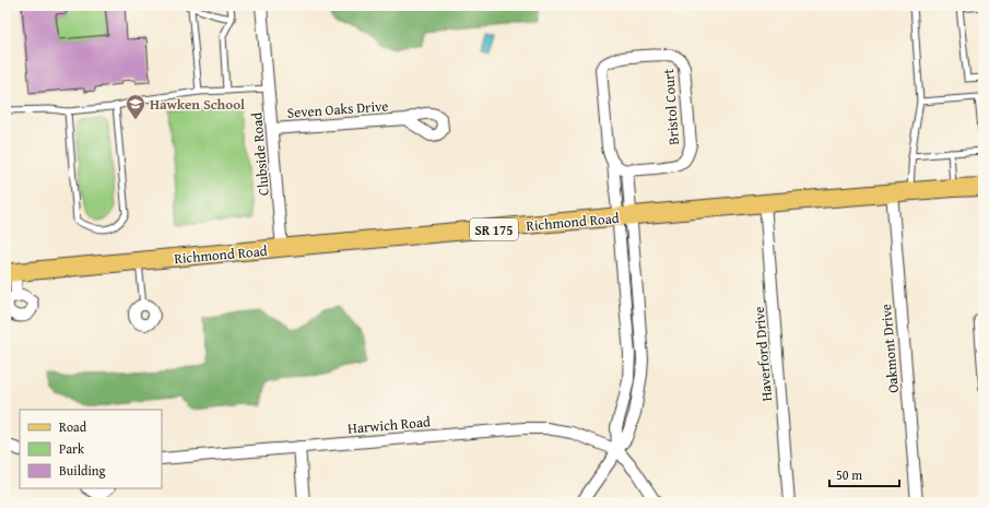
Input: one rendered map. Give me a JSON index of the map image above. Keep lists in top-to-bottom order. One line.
{"streets":{"main road":["Richmond Road","SR 175"],"street":["Bristol Court","Seven Oaks Drive","Clubside Road","Oakmont Drive","Haverford Drive","Harwich Road"]},"crossings":[["Seven Oaks Drive","Clubside Road"],["Clubside Road","Richmond Road"],["Richmond Road","Oakmont Drive"],["Richmond Road","Haverford Drive"]],"places":{"school or university":["Hawken School"]},"legend":["Road","Park","Building"],"scale_bar":"50 m"}
